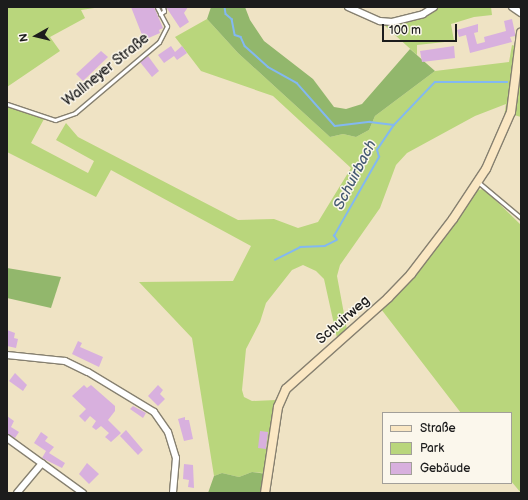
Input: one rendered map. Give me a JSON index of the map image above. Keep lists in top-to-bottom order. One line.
{"streets":{"main road":["Schuirweg"],"lane":["Wallneyer Straße"]},"water":["Schuirbach"],"legend":["Straße","Park","Gebäude"],"scale_bar":"100 m","north":"left"}
